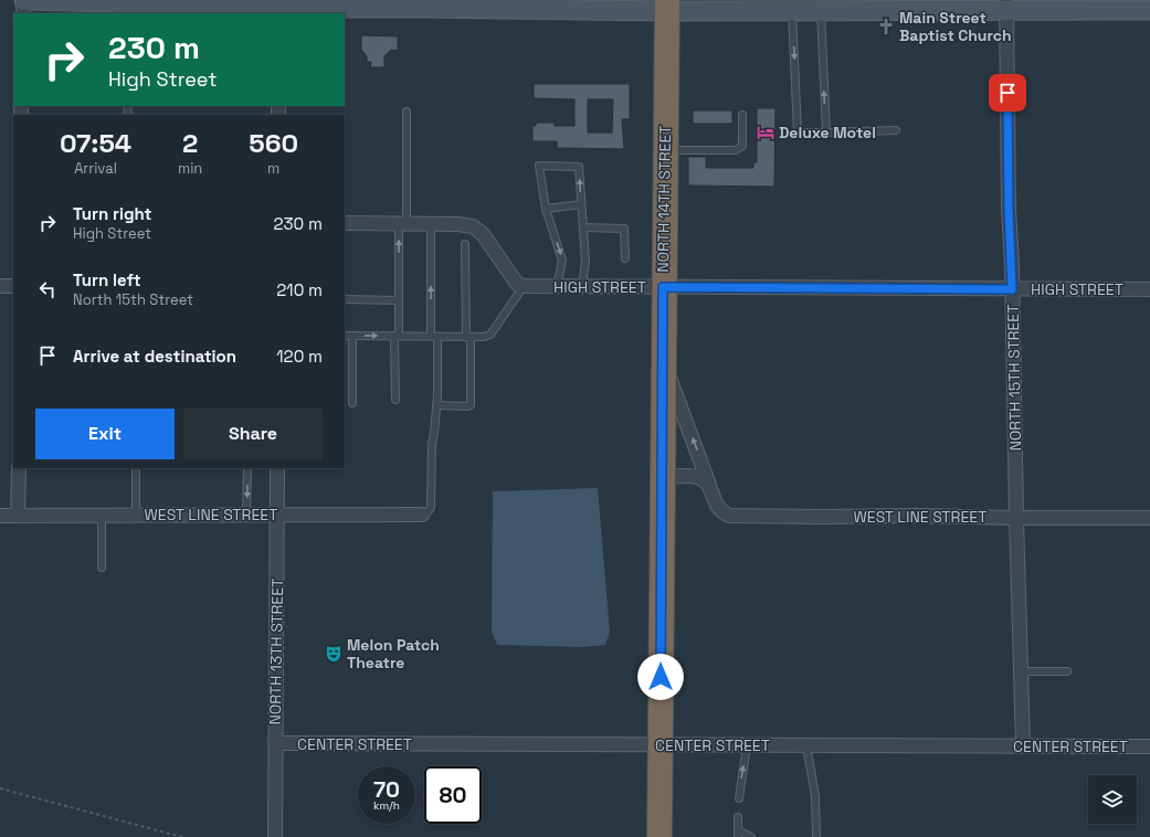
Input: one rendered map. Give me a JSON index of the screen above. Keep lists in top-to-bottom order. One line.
{"streets":{"highway":["NORTH 14TH STREET"],"street":["HIGH STREET","NORTH 15TH STREET","WEST LINE STREET","NORTH 13TH STREET","CENTER STREET"]},"crossings":[["NORTH 14TH STREET","HIGH STREET"],["NORTH 14TH STREET","WEST LINE STREET"],["NORTH 14TH STREET","CENTER STREET"],["HIGH STREET","NORTH 15TH STREET"],["NORTH 15TH STREET","WEST LINE STREET"],["NORTH 15TH STREET","CENTER STREET"],["WEST LINE STREET","NORTH 13TH STREET"],["NORTH 13TH STREET","CENTER STREET"]],"places":{"church":["Main Street Baptist Church"],"hotel":["Deluxe Motel"],"theatre":["Melon Patch Theatre"]},"page":{"turn":["230 m","High Street"],"eta":["07:54","Arrival","2","min","560","m"],"list":[{"name":"Turn right","note":"High Street","value":"230 m"},{"name":"Turn left","note":"North 15th Street","value":"210 m"},{"name":"Arrive at destination","value":"120 m"}],"buttons":["Exit","Share"],"speed":"70 km/h","limit":"80"}}
